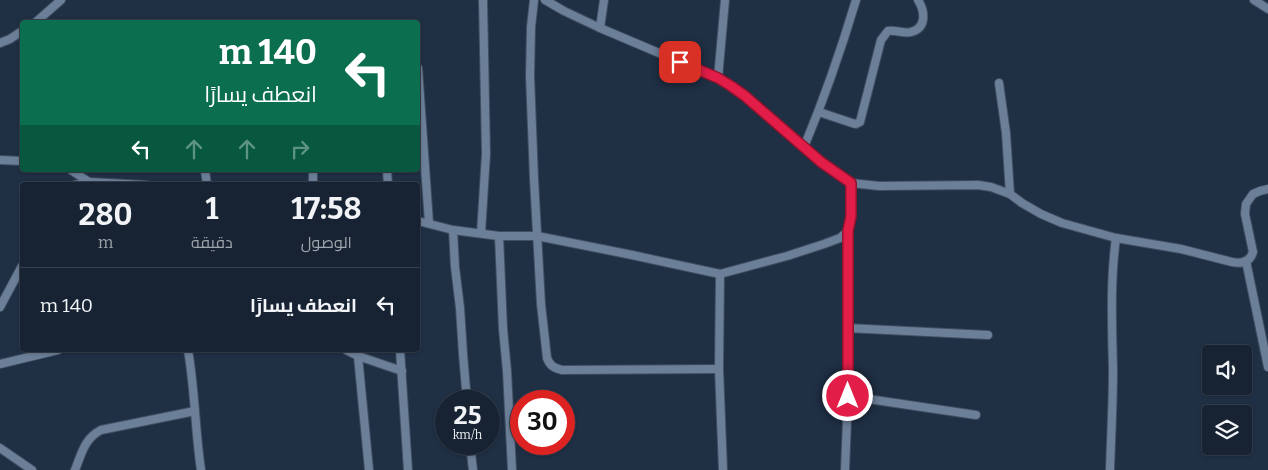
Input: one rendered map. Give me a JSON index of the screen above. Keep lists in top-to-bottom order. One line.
{"page":{"turn":["140 m","انعطف يسارًا"],"eta":["17:58","الوصول","1","دقيقة","280","m"],"list":[{"name":"انعطف يسارًا","value":"140 m"}],"speed":"25 km/h","limit":"30"}}
